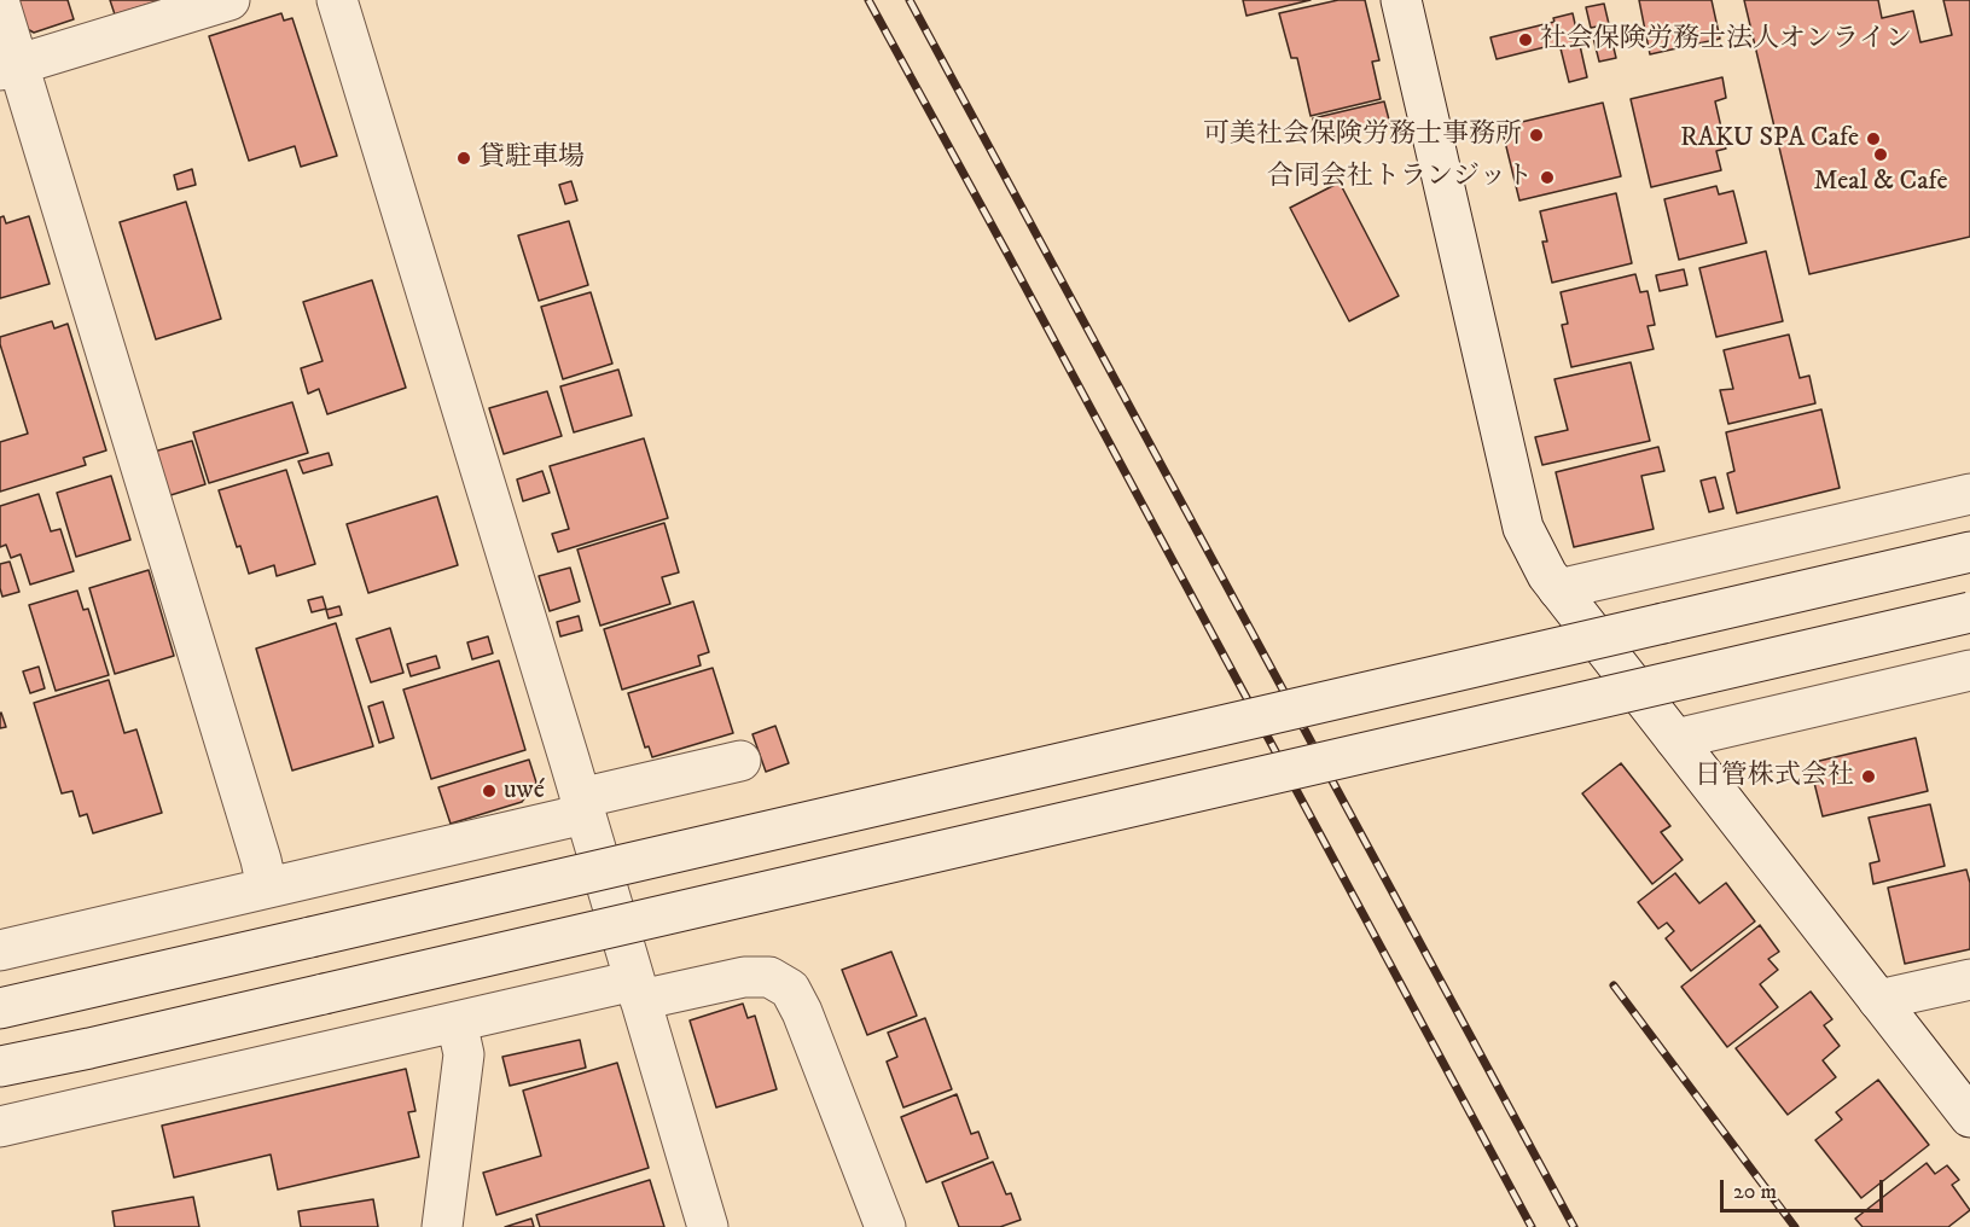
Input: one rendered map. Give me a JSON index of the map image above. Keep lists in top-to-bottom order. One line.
{"places":["社会保険労務士法人オンライン","可美社会保険労務士事務所","RAKU SPA Cafe","Meal & Cafe","貸駐車場","合同会社トランジット","日管株式会社","uwé"],"scale_bar":"20 m"}
